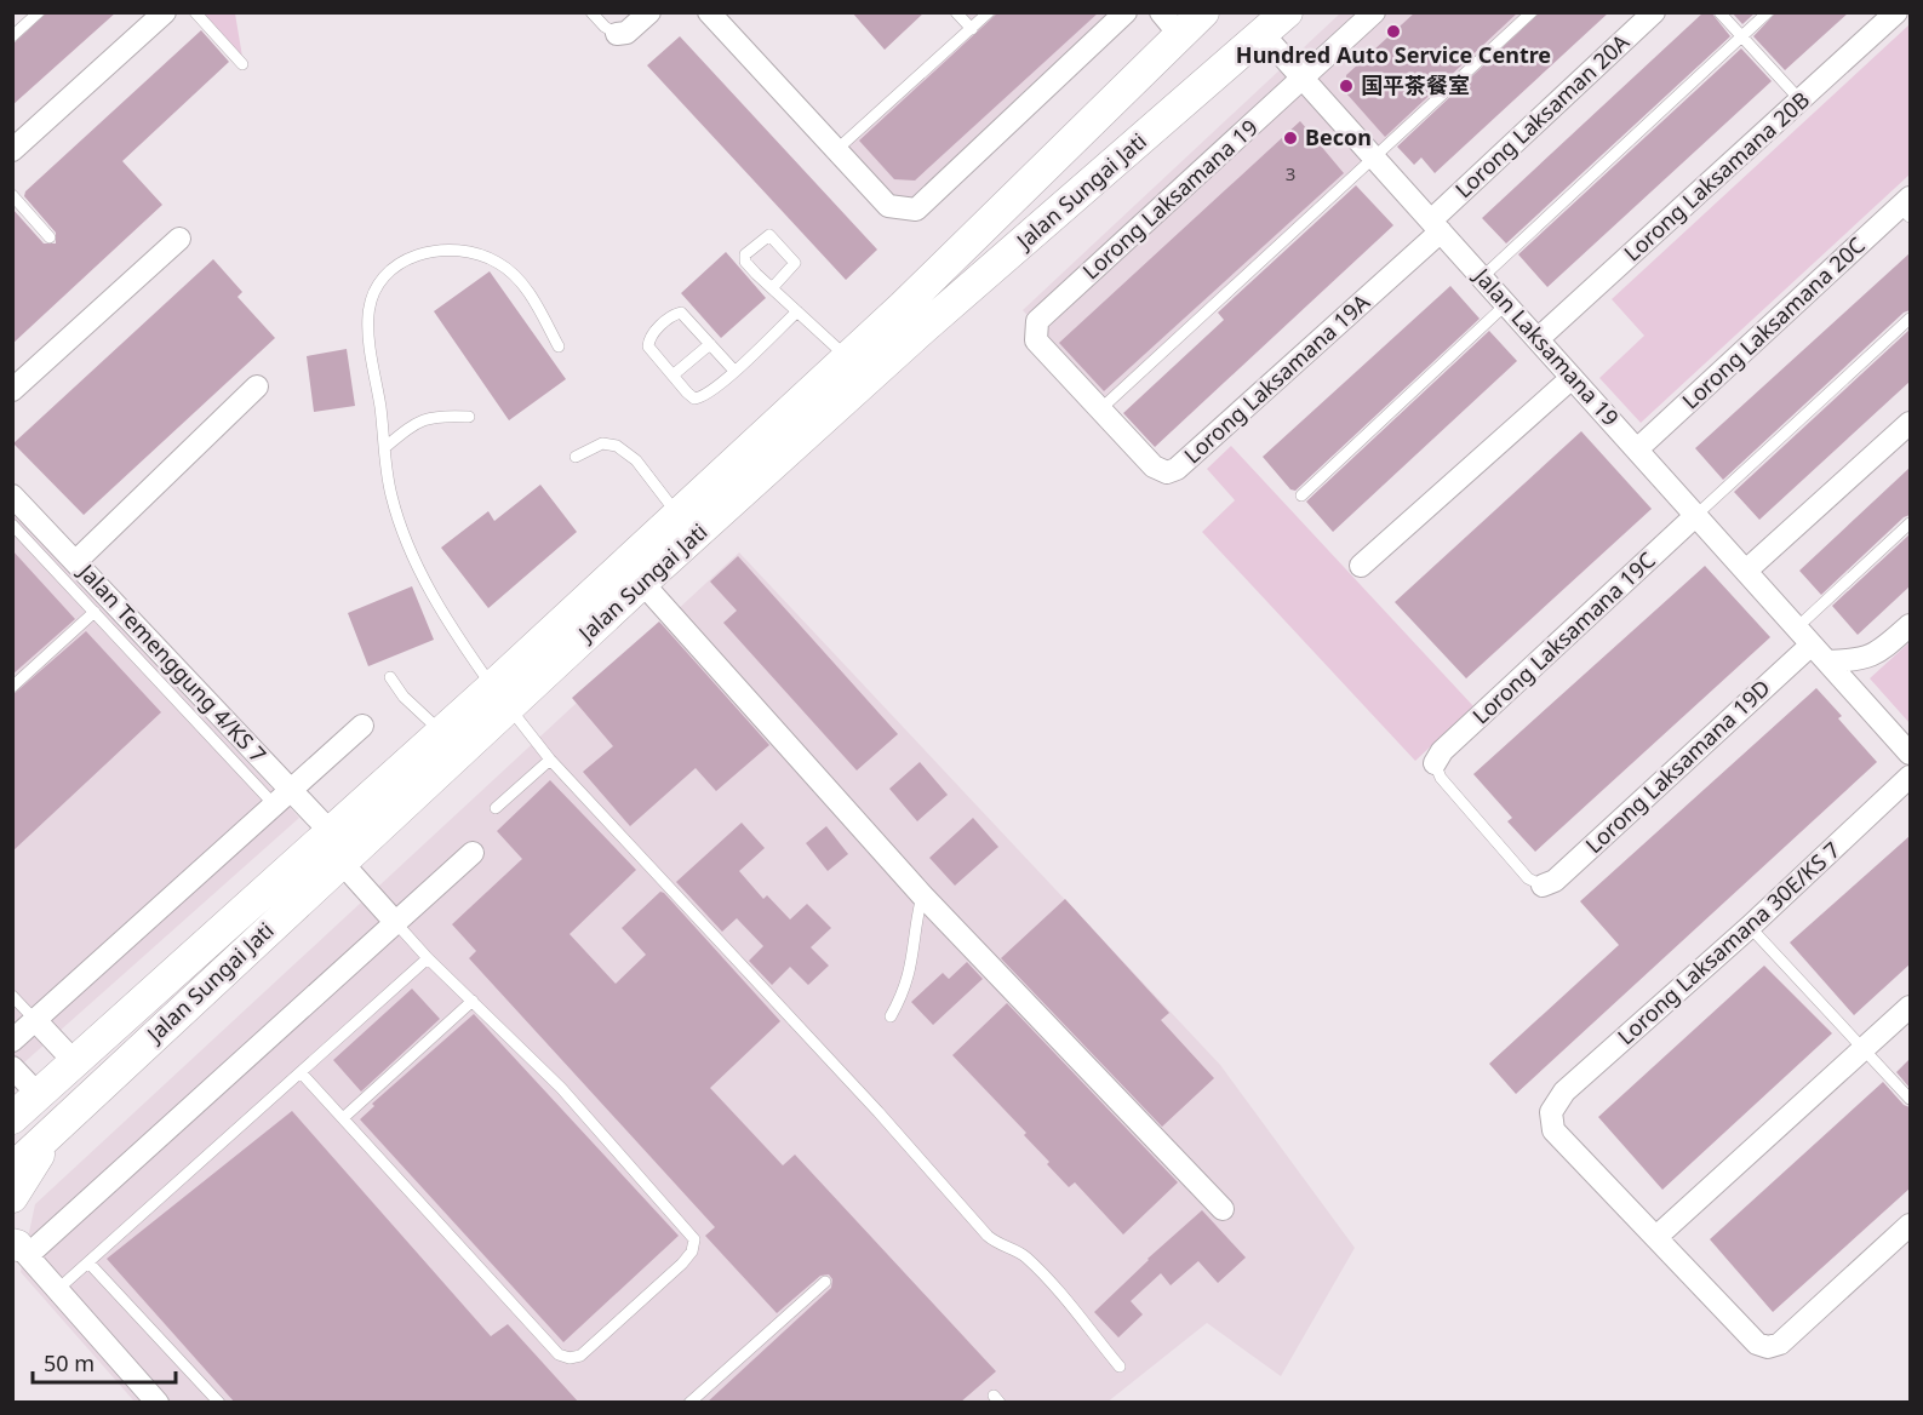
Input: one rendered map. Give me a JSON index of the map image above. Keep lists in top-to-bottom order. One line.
{"streets":{"main road":["Jalan Sungai Jati"],"street":["Lorong Laksaman 20A","Lorong Laksamana 20B","Lorong Laksamana 19","Lorong Laksamana 20C","Jalan Laksamana 19","Lorong Laksamana 19A","Lorong Laksamana 19C","Jalan Temenggung 4/KS 7","Lorong Laksamana 19D","Lorong Laksamana 30E/KS 7"]},"crossings":[["Lorong Laksaman 20A","Jalan Laksamana 19"],["Lorong Laksaman 20A","Lorong Laksamana 19A"],["Lorong Laksamana 20B","Jalan Laksamana 19"],["Jalan Sungai Jati","Jalan Laksamana 19"],["Jalan Sungai Jati","Jalan Temenggung 4/KS 7"],["Lorong Laksamana 19","Jalan Laksamana 19"],["Lorong Laksamana 19","Lorong Laksamana 19A"],["Lorong Laksamana 20C","Jalan Laksamana 19"],["Jalan Laksamana 19","Lorong Laksamana 19A"],["Jalan Laksamana 19","Lorong Laksamana 19C"],["Jalan Laksamana 19","Lorong Laksamana 19D"]],"places":["Hundred Auto Service Centre","国平茶餐室","Becon"],"house_numbers":["3"],"scale_bar":"50 m"}
